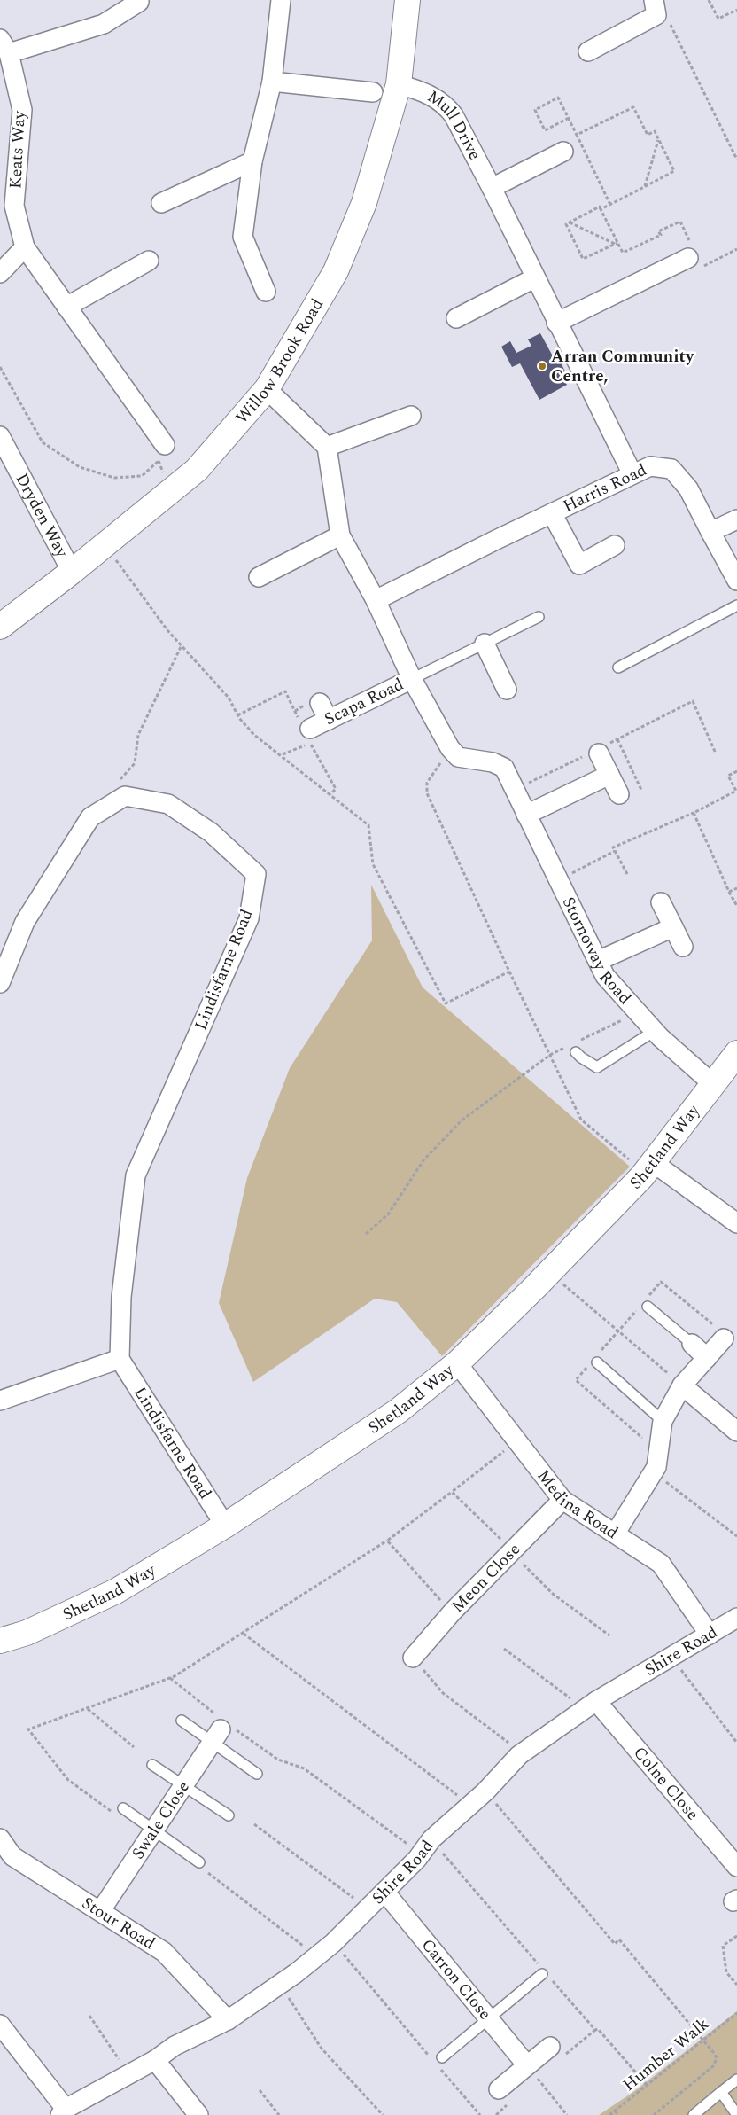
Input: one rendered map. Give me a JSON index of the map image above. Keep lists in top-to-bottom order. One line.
{"streets":{"street":["Mull Drive","Keats Way","Willow Brook Road","Harris Road","Dryden Way","Scapa Road","Stornoway Road","Lindisfarne Road","Shetland Way","Medina Road","Meon Close","Shire Road","Colne Close","Swale Close","Stour Road","Carron Close"],"path":["Humber Walk"]},"crossings":[["Mull Drive","Willow Brook Road"],["Mull Drive","Harris Road"],["Willow Brook Road","Dryden Way"],["Harris Road","Scapa Road"],["Stornoway Road","Shetland Way"],["Lindisfarne Road","Shetland Way"],["Shetland Way","Medina Road"],["Medina Road","Meon Close"],["Medina Road","Shire Road"],["Shire Road","Colne Close"],["Shire Road","Stour Road"],["Shire Road","Carron Close"],["Swale Close","Stour Road"]],"places":["Arran Community Centre,"]}
